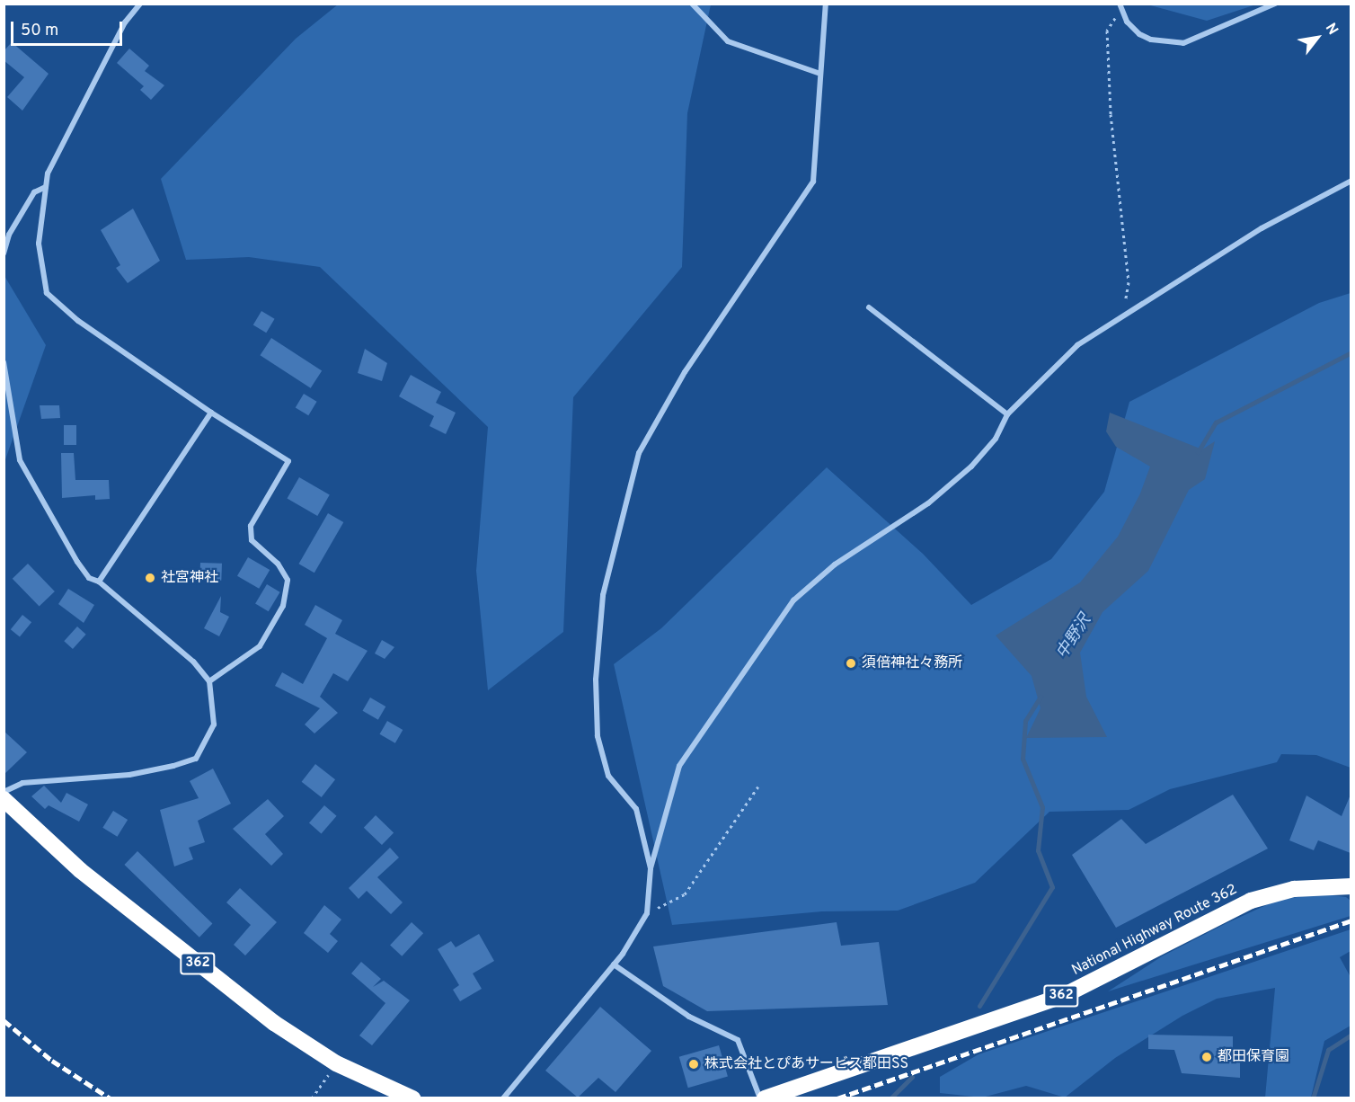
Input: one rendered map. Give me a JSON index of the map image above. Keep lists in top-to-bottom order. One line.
{"streets":{"highway":["National Highway Route 362","362"]},"water":["中野沢"],"places":["社宮神社","須倍神社々務所","都田保育園","株式会社とぴあサービス都田SS"],"scale_bar":"50 m","north":"top right"}
